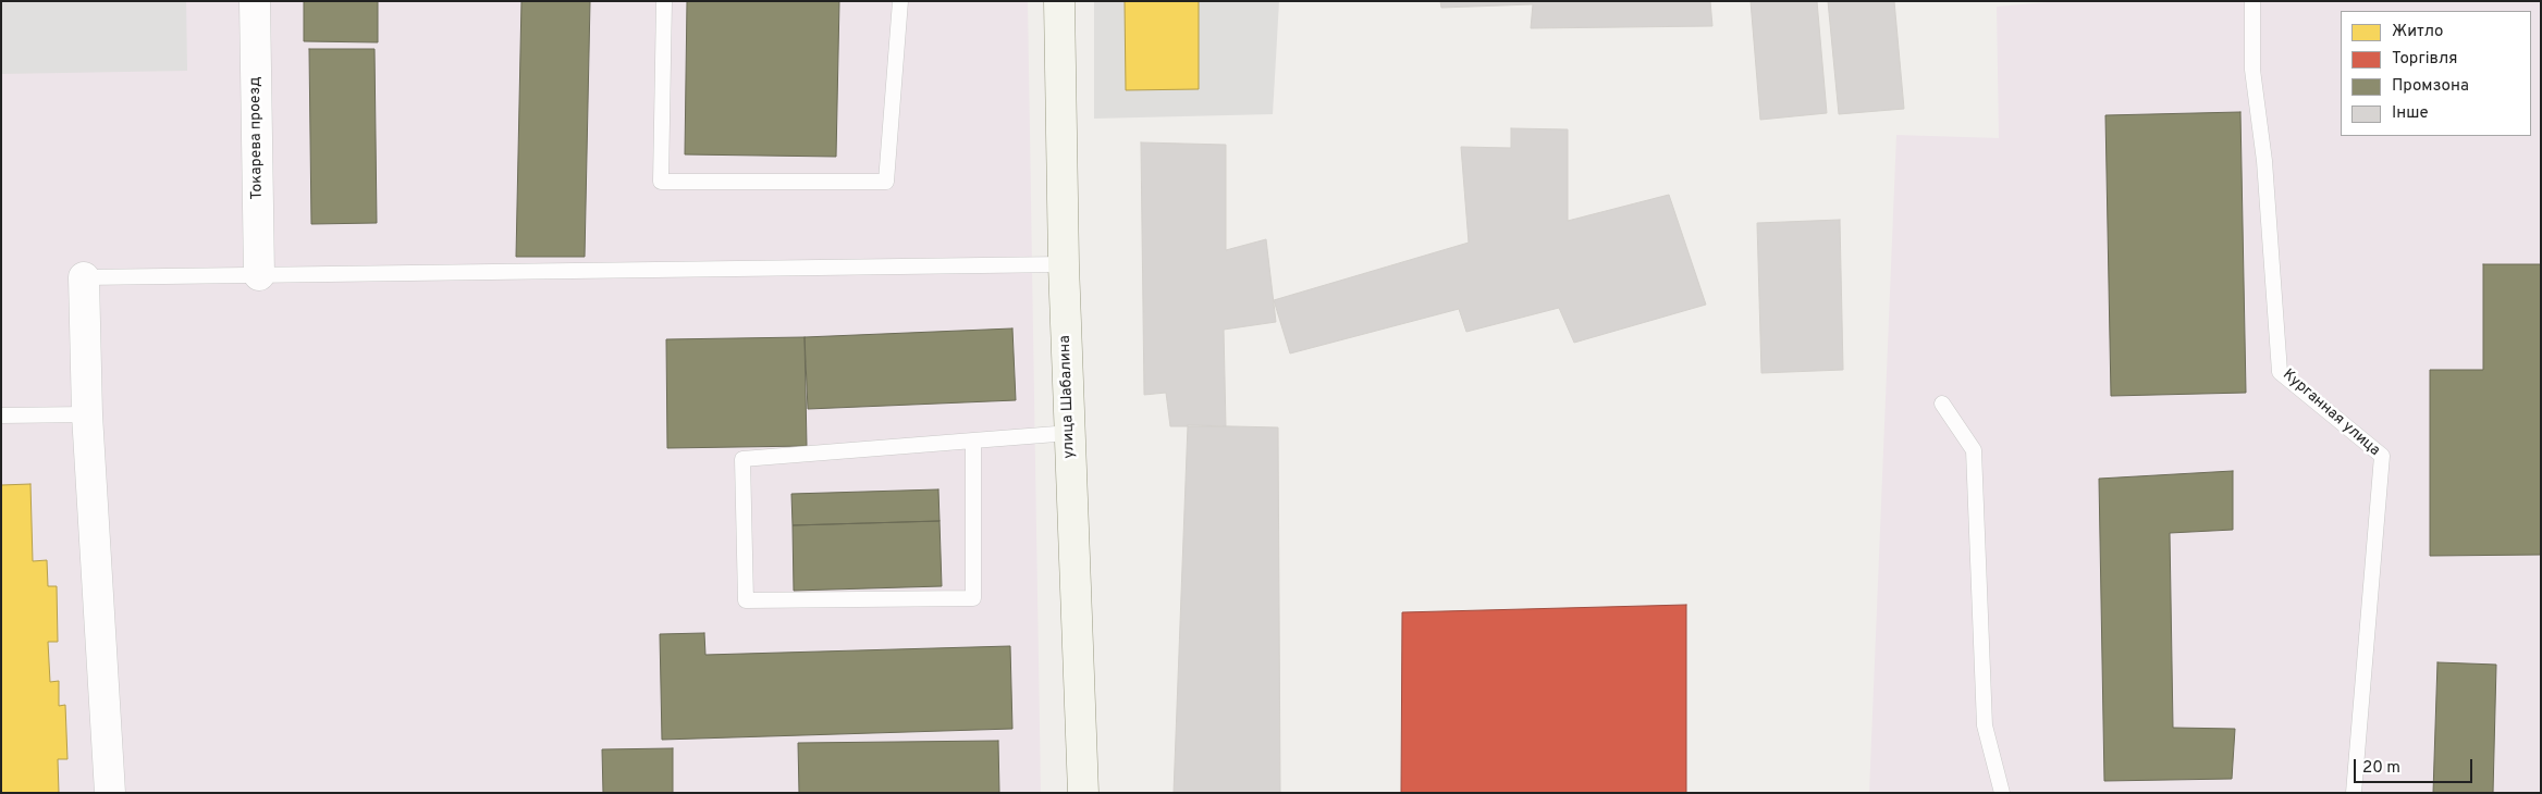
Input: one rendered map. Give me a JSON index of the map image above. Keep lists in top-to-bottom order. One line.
{"streets":{"main road":["улица Шабалина"],"street":["Токарева проезд"],"lane":["Курганная улица"]},"legend":["Житло","Торгівля","Промзона","Інше"],"scale_bar":"20 m"}
